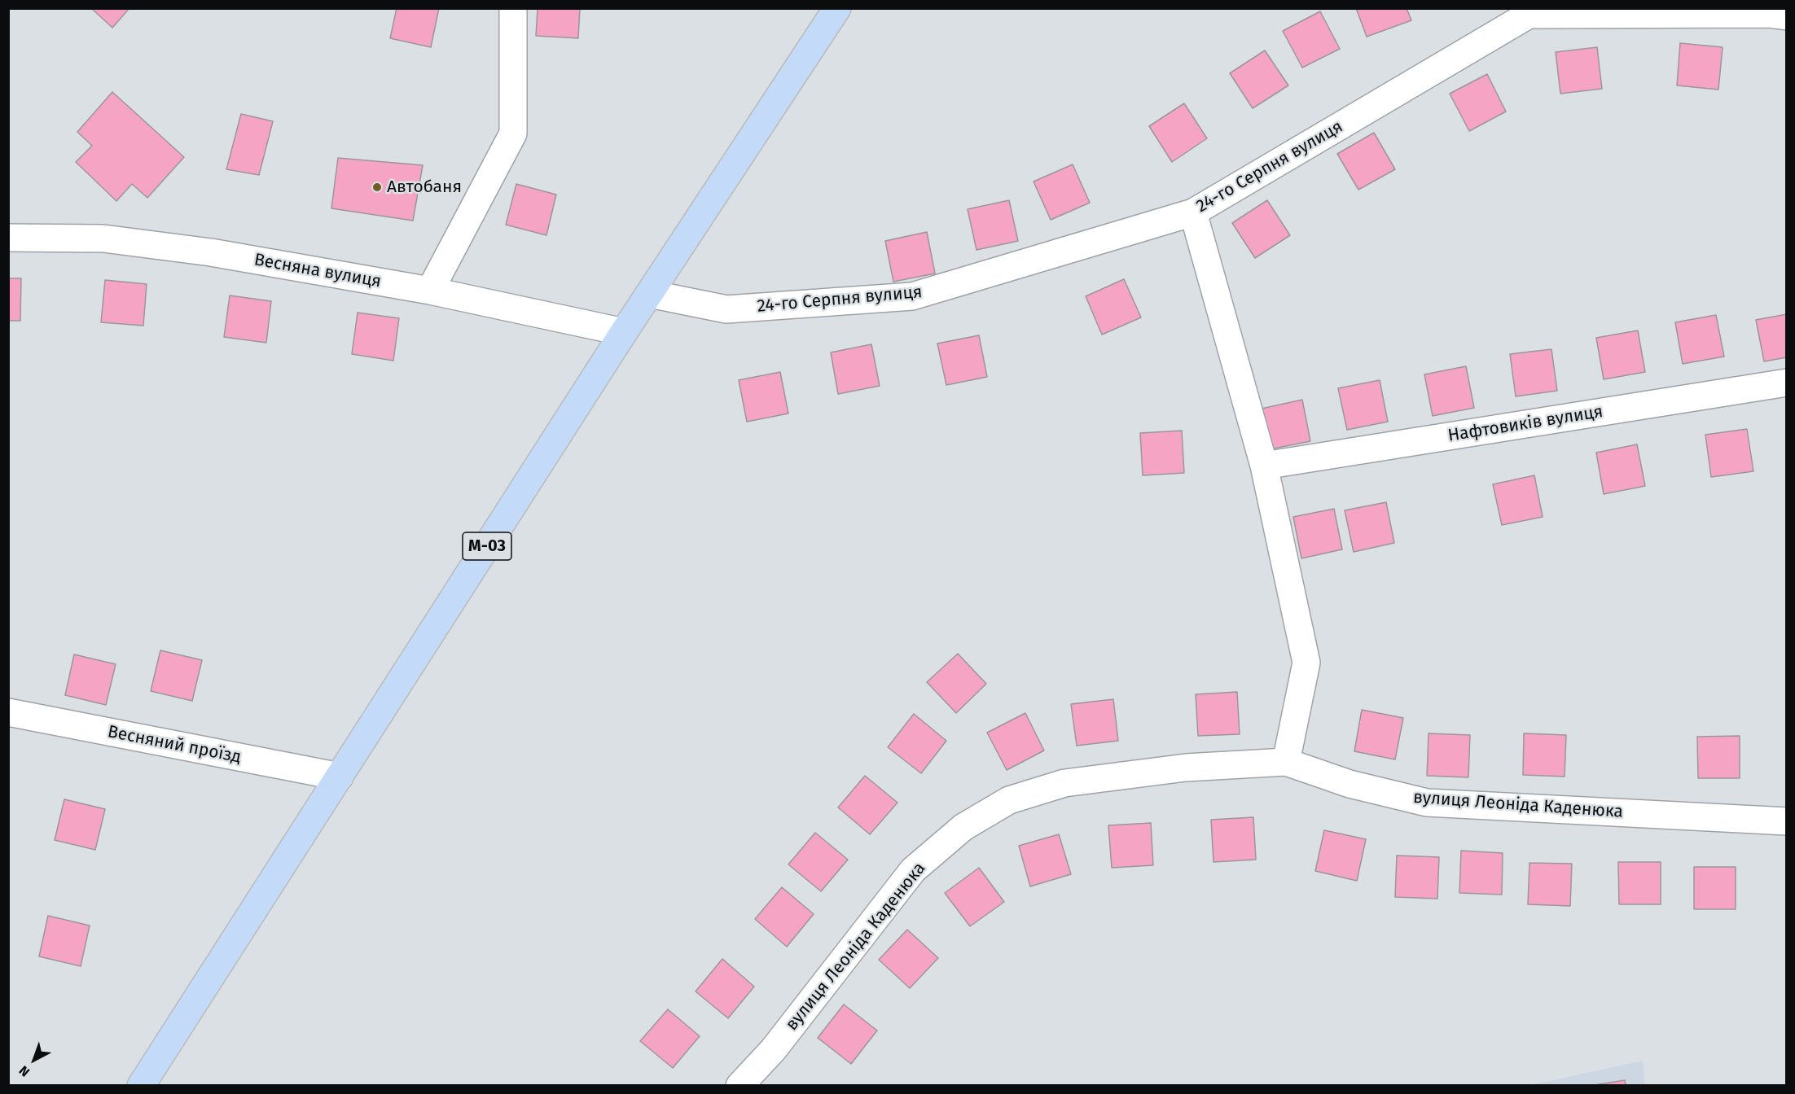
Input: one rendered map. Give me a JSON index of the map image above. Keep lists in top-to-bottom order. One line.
{"streets":{"highway":["М-03"],"street":["24-го Серпня вулиця","Весняна вулиця","Нафтовиків вулиця","Весняний проїзд","вулиця Леоніда Каденюка"]},"crossings":[["24-го Серпня вулиця","М-03"],["Весняна вулиця","М-03"],["М-03","Весняний проїзд"]],"places":["Автобаня"],"north":"bottom left"}
